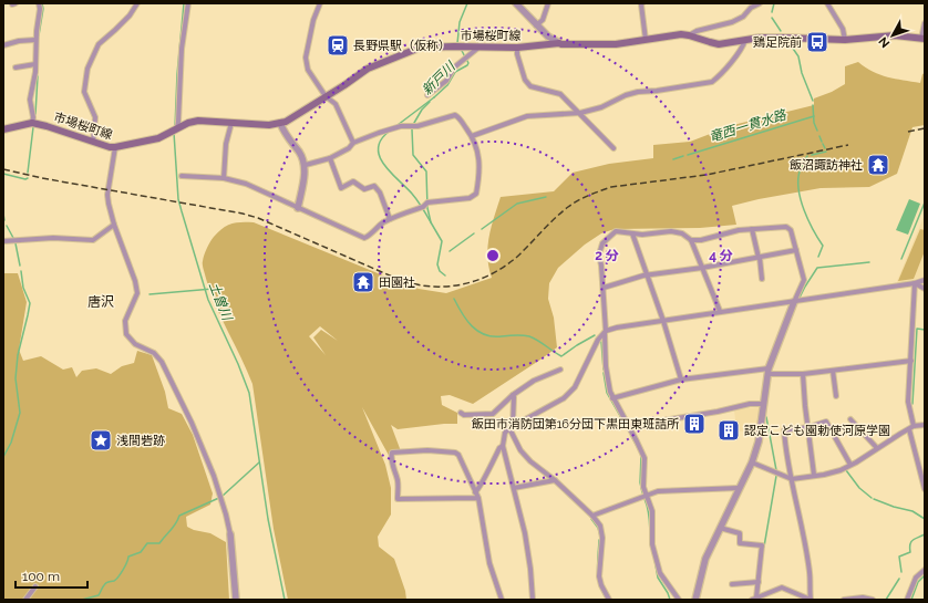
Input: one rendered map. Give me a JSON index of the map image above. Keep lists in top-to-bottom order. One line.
{"streets":{"main road":["市場桜町線"]},"districts":["唐沢"],"water":["新戸川","竜西一貫水路","土曽川"],"places":{"bus stop":["鶏足院前"],"station":["長野県駅（仮称）"],"temple":["飯沼諏訪神社","田園社"],"building":["飯田市消防団第16分団下黒田東班詰所","認定こども園勅使河原学園"],"place":["浅間砦跡"]},"scale_bar":"100 m","north":"bottom left","rings":["2 分","4 分"]}
